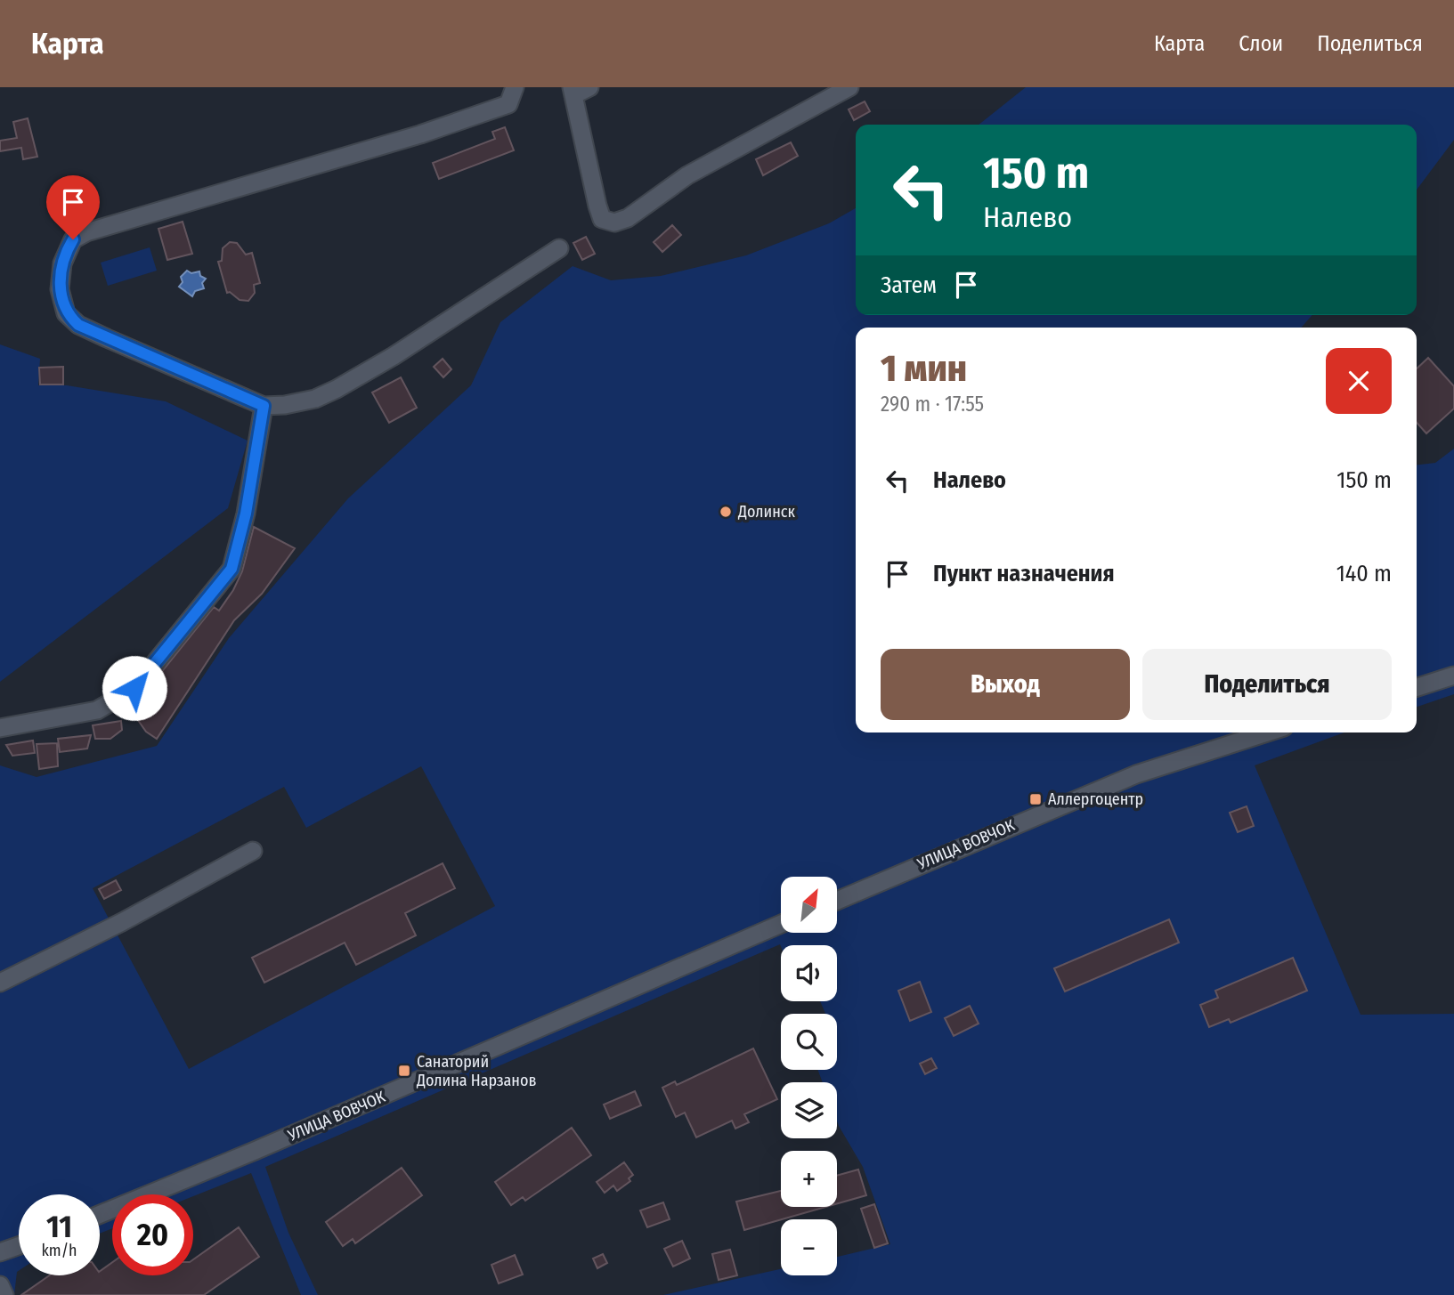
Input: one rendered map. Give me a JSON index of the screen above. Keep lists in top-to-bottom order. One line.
{"streets":{"street":["УЛИЦА ВОВЧОК"]},"places":{"other":["Долинск"],"transit":["Аллергоцентр","Санаторий Долина Нарзанов"]},"north":"top right","page":{"header":"Карта","nav":["Карта","Слои","Поделиться"],"turn":["150 m","Налево"],"then":"Затем","heading":["1 мин","290 m · 17:55"],"list":[{"name":"Налево","value":"150 m"},{"name":"Пункт назначения","value":"140 m"}],"buttons":["Выход","Поделиться"],"map_buttons":["+","−"],"speed":"11 km/h","limit":"20"}}
